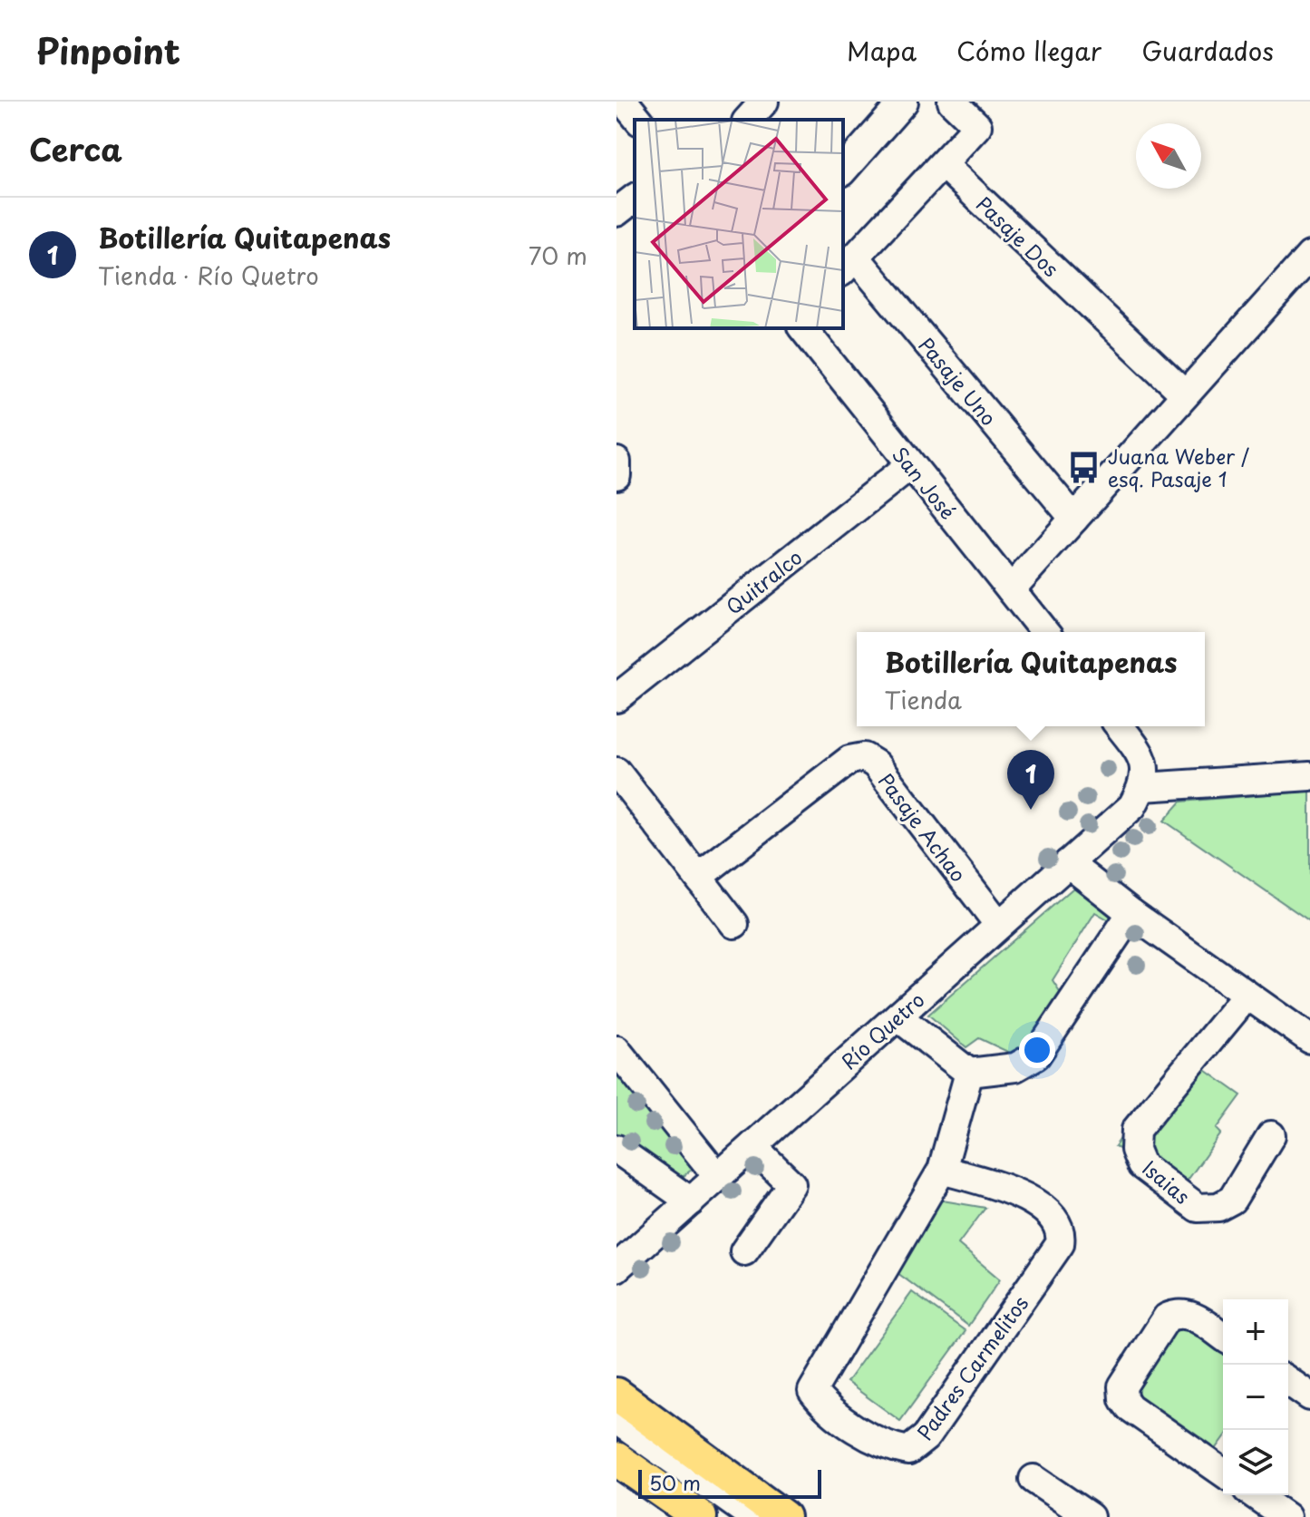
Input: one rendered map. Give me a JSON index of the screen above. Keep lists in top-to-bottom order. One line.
{"streets":{"street":["Pasaje Dos","Pasaje Uno","San José","Quitralco","Pasaje Achao","Río Quetro","Isaias","Padres Carmelitos"]},"crossings":[["San José","Quitralco"],["Pasaje Achao","Río Quetro"]],"places":{"bus stop":["Juana Weber / esq. Pasaje 1"]},"scale_bar":"50 m","north":"top left","page":{"header":"Pinpoint","nav":["Mapa","Cómo llegar","Guardados"],"heading":"Cerca","list":[{"mark":"1","name":"Botillería Quitapenas","note":"Tienda · Río Quetro","value":"70 m"}],"popup":["Botillería Quitapenas","Tienda"],"pins":"1","map_buttons":["+","−"],"scale":"50 m"}}
